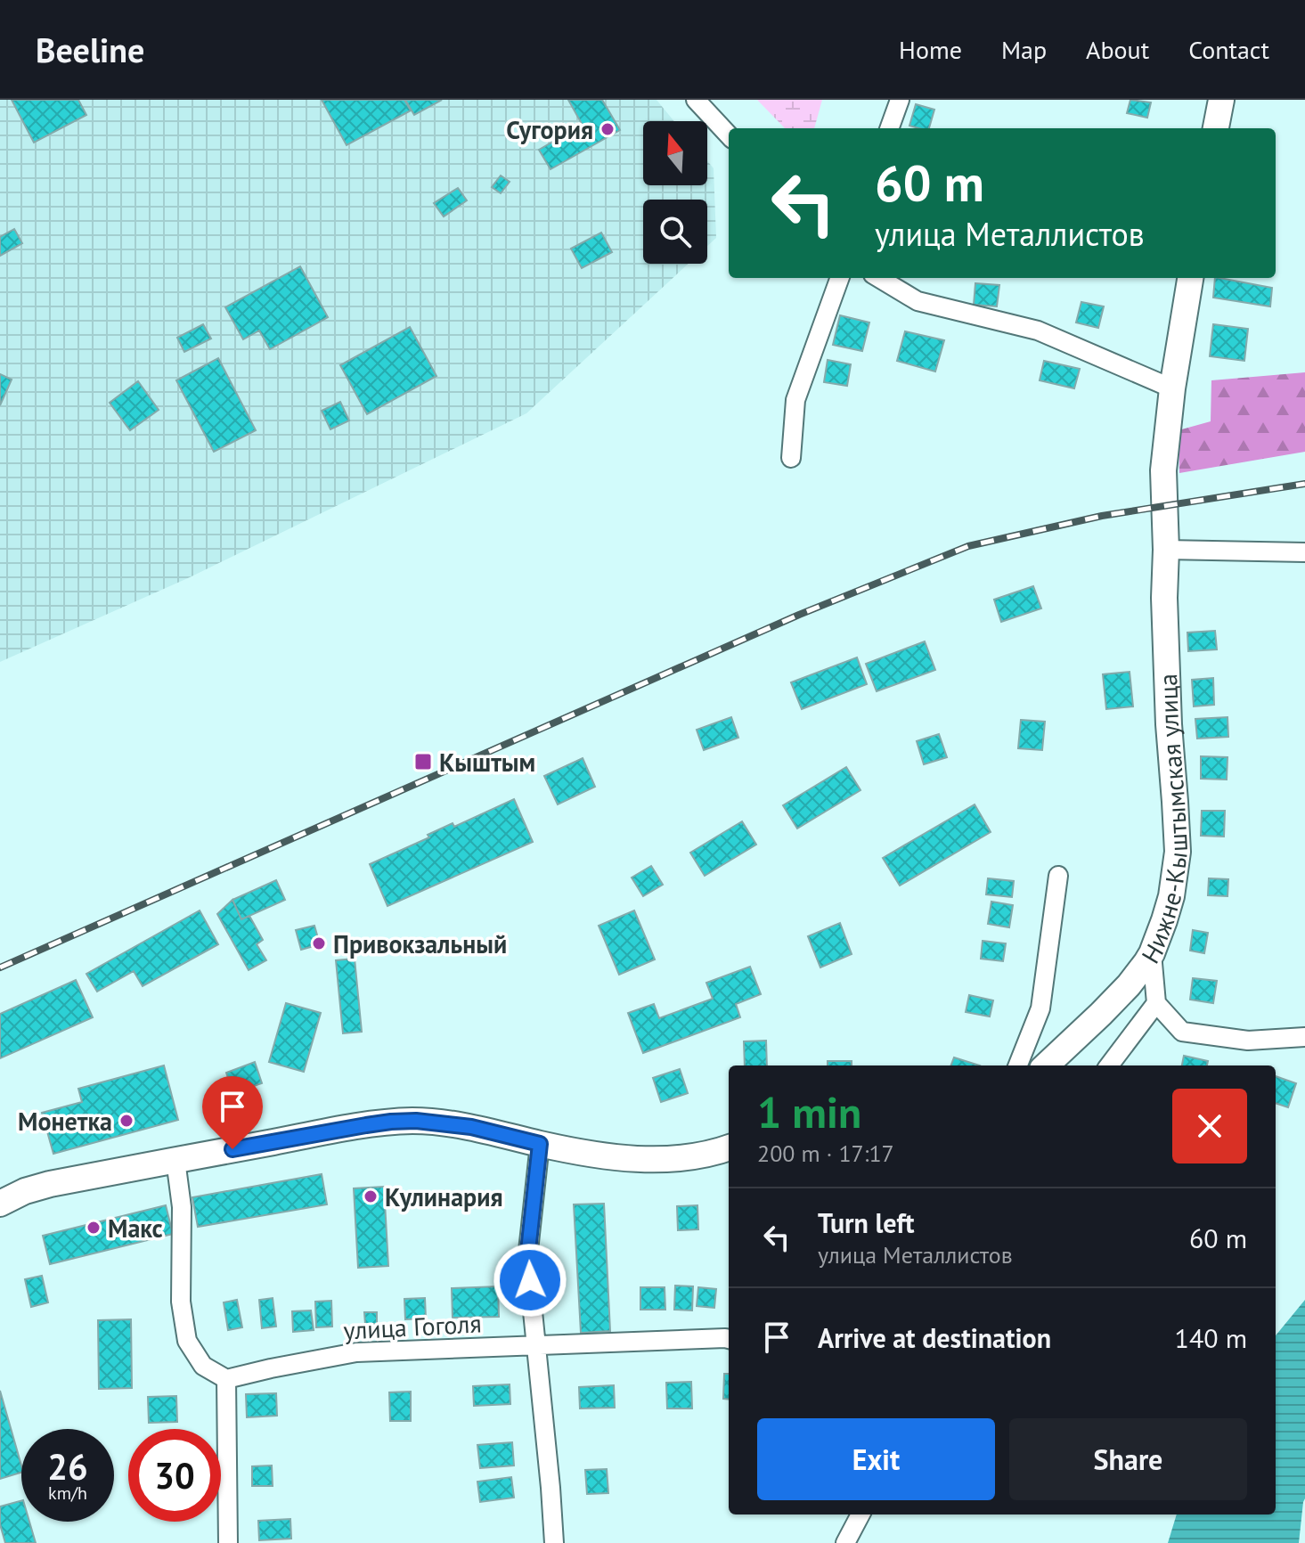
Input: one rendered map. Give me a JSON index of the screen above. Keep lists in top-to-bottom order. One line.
{"streets":{"main road":["Нижне-Кыштымская улица"],"street":["улица Гоголя"]},"places":{"other":["Сугория","Привокзальный","Монетка","Кулинария","Макс"],"transit":["Кыштым"]},"north":"top","page":{"header":"Beeline","nav":["Home","Map","About","Contact"],"turn":["60 m","улица Металлистов"],"heading":["1 min","200 m · 17:17"],"list":[{"name":"Turn left","note":"улица Металлистов","value":"60 m"},{"name":"Arrive at destination","value":"140 m"}],"buttons":["Exit","Share"],"speed":"26 km/h","limit":"30"}}
